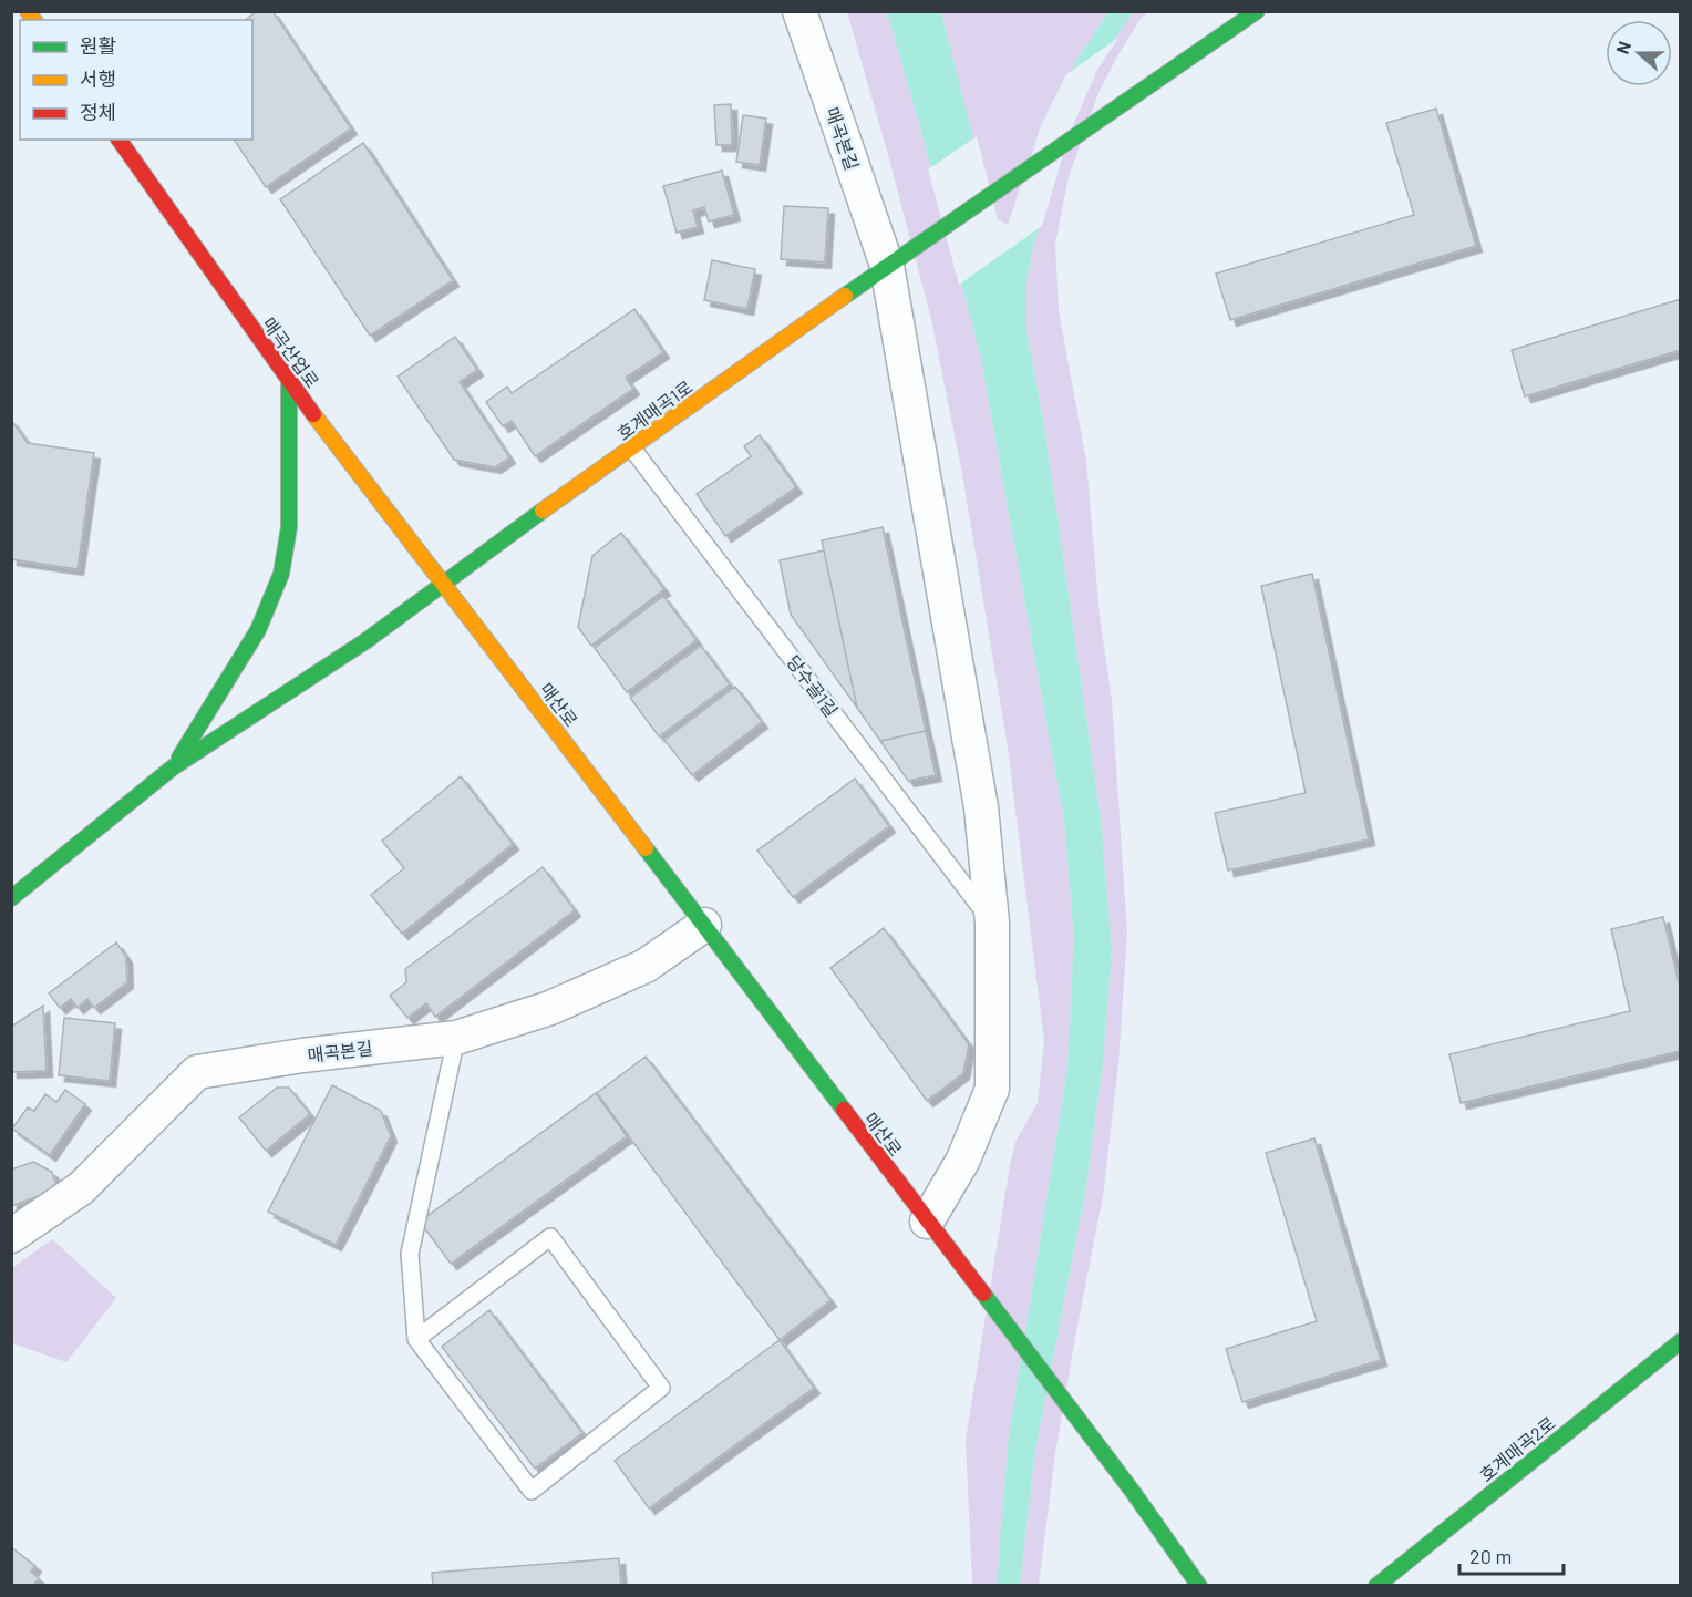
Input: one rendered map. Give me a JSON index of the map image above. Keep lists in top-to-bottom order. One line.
{"streets":{"street":["매곡본길","매곡산업로","호계매곡1로","매산로","호계매곡2로"],"lane":["당수골1길"]},"crossings":[["매곡본길","호계매곡1로"],["매곡본길","당수골1길"],["매곡본길","매산로"],["매곡산업로","호계매곡1로"],["매곡산업로","매산로"],["호계매곡1로","당수골1길"],["호계매곡1로","매산로"]],"legend":["원활","서행","정체"],"scale_bar":"20 m","north":"left"}
